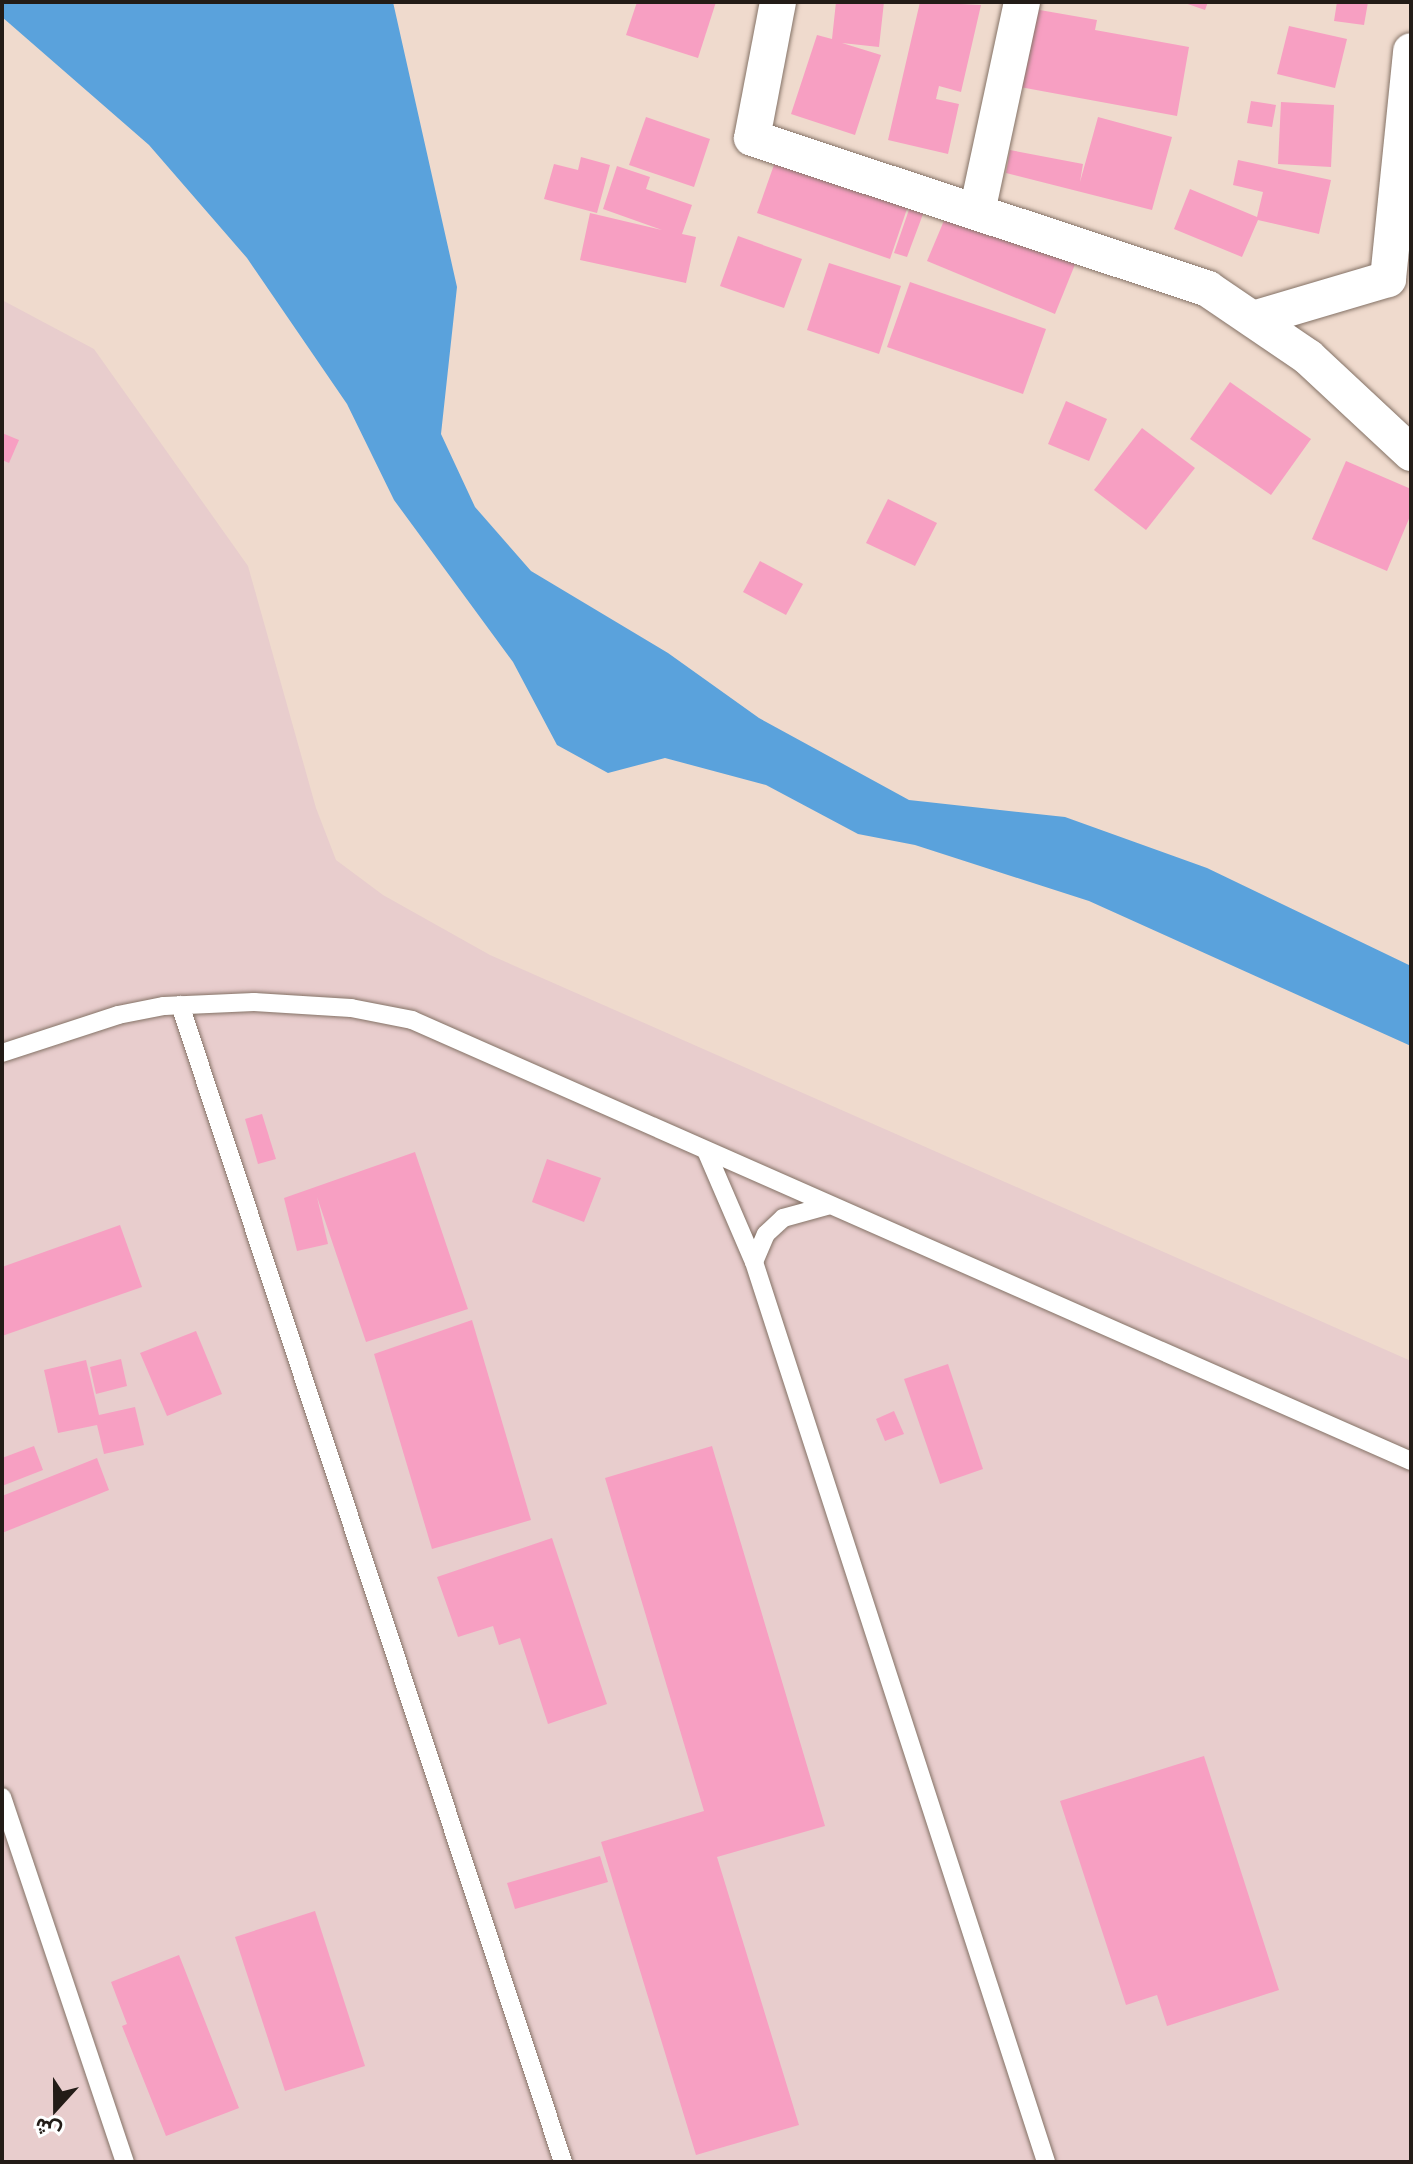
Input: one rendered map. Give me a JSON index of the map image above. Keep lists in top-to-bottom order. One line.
{"north":"bottom"}
